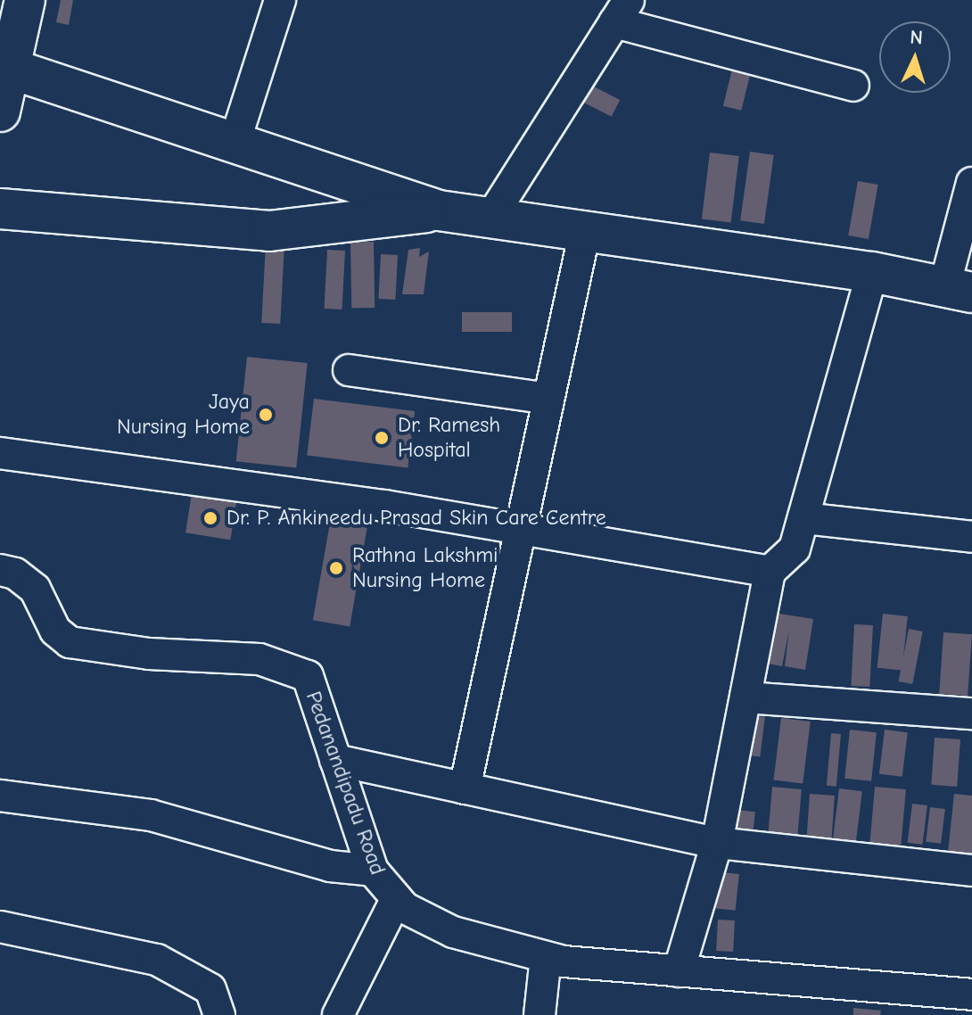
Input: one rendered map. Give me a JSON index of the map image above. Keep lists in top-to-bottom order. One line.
{"streets":{"street":["Pedanandipadu Road"]},"places":["Jaya Nursing Home","Dr. Ramesh Hospital","Dr. P. Ankineedu Prasad Skin Care Centre","Rathna Lakshmi Nursing Home"],"north":"top"}
